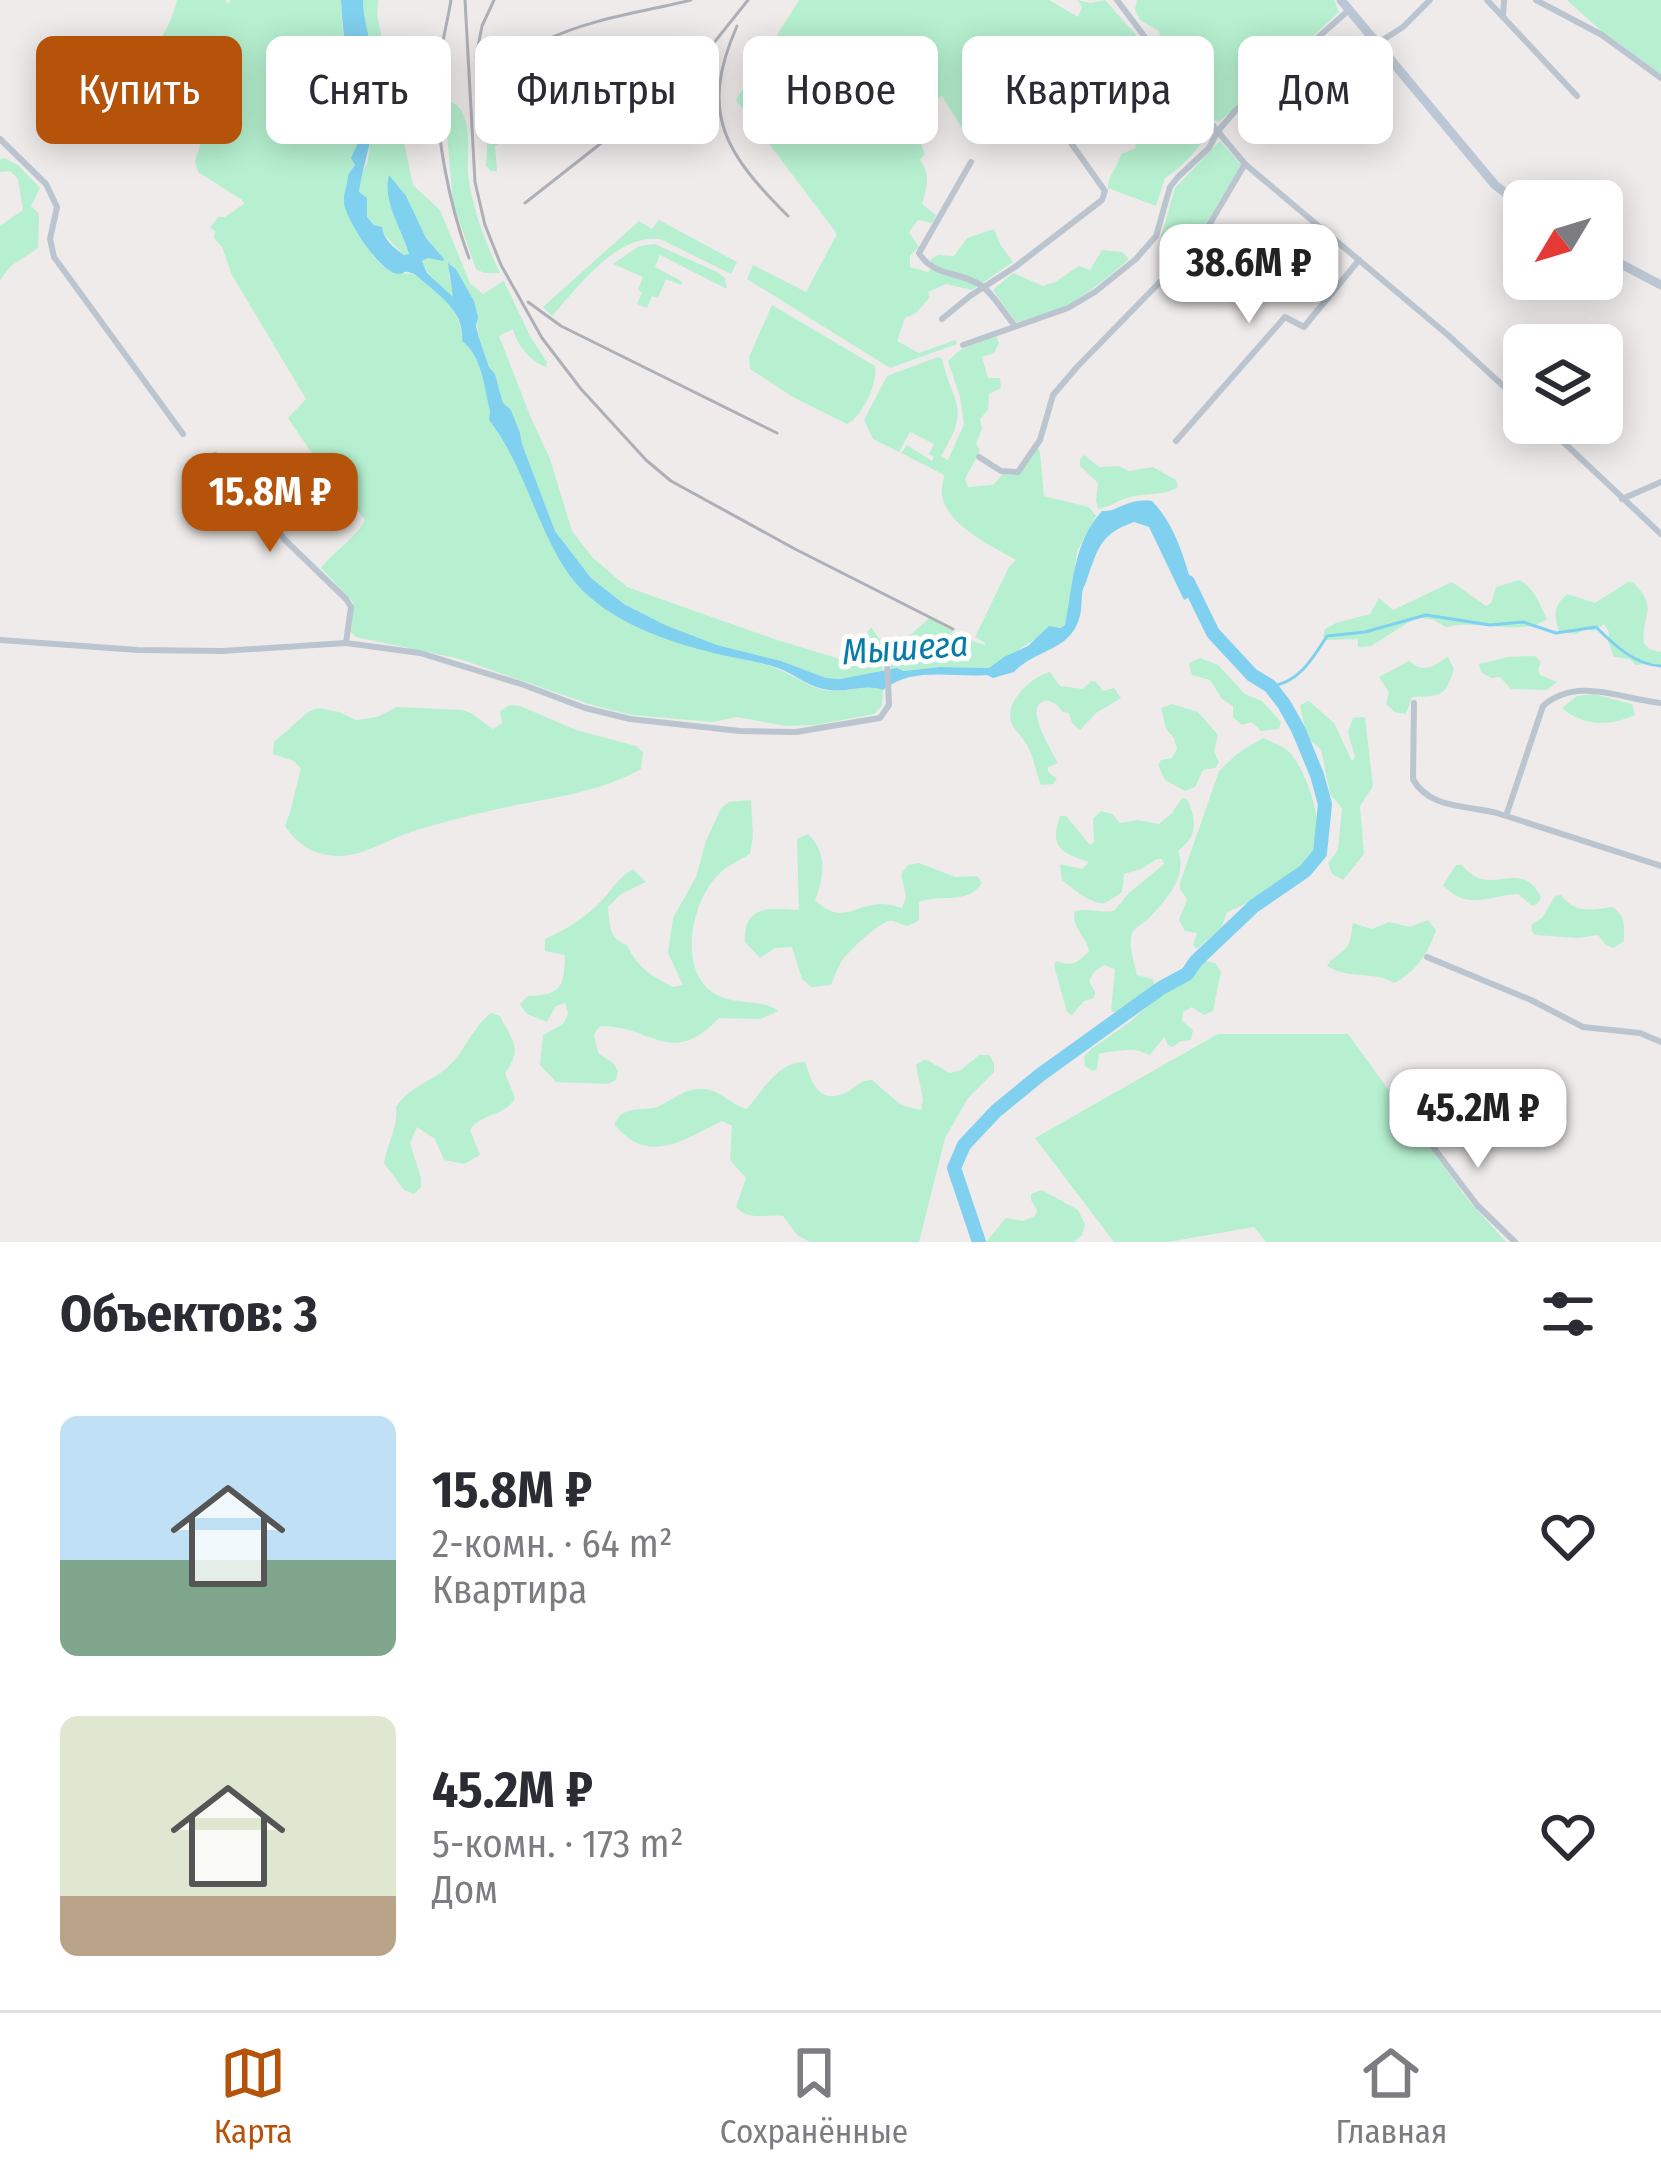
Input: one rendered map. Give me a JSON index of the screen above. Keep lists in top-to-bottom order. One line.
{"water":["Мышега"],"north":"bottom left","page":{"chip":["Купить","Снять","Фильтры","Новое","Квартира","Дом"],"price":["38.6M ₽","15.8M ₽","45.2M ₽"],"heading":"Объектов: 3","list":[{"name":"15.8M ₽","note":"2-комн. · 64 m² · Квартира"},{"name":"45.2M ₽","note":"5-комн. · 173 m² · Дом"}],"tabs":["Карта","Сохранённые","Главная"]}}
